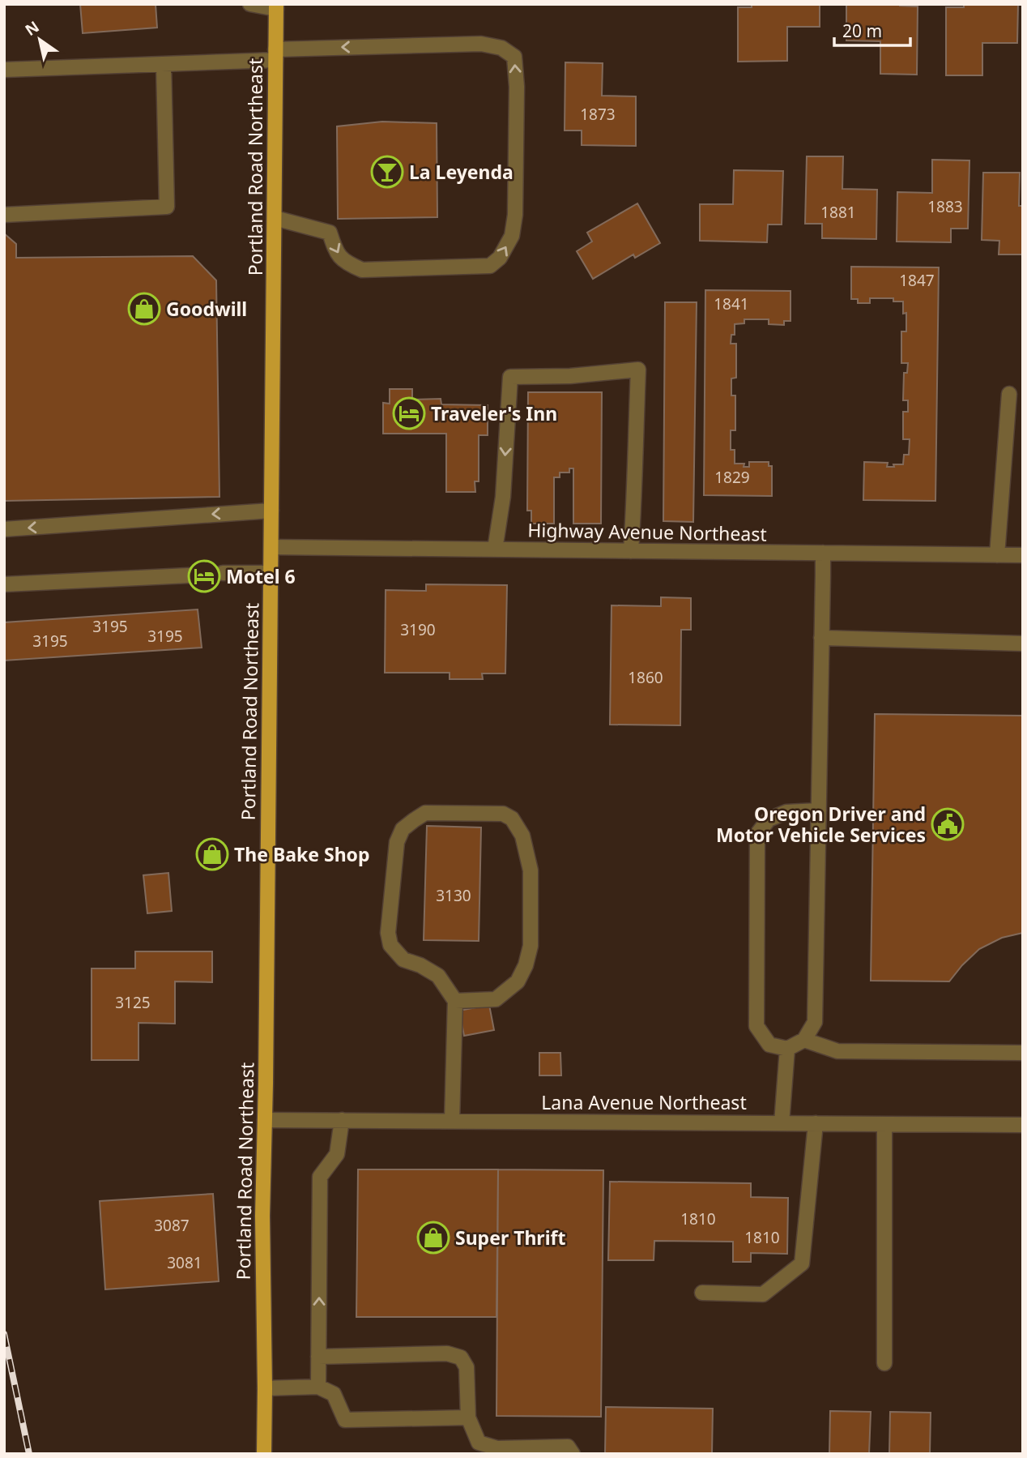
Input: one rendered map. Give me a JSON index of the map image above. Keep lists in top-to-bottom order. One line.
{"streets":{"main road":["Portland Road Northeast"],"street":["Highway Avenue Northeast","Lana Avenue Northeast"]},"crossings":[["Portland Road Northeast","Highway Avenue Northeast"],["Portland Road Northeast","Lana Avenue Northeast"]],"places":{"bar":["La Leyenda"],"shop":["Goodwill","The Bake Shop","Super Thrift"],"hotel":["Traveler's Inn","Motel 6"],"public building":["Oregon Driver and Motor Vehicle Services"]},"house_numbers":["1873","1883","1881","1847","1841","1829","3195","3190","3195","3195","1860","3130","3125","1810","3087","1810","3081"],"scale_bar":"20 m","north":"top left"}
